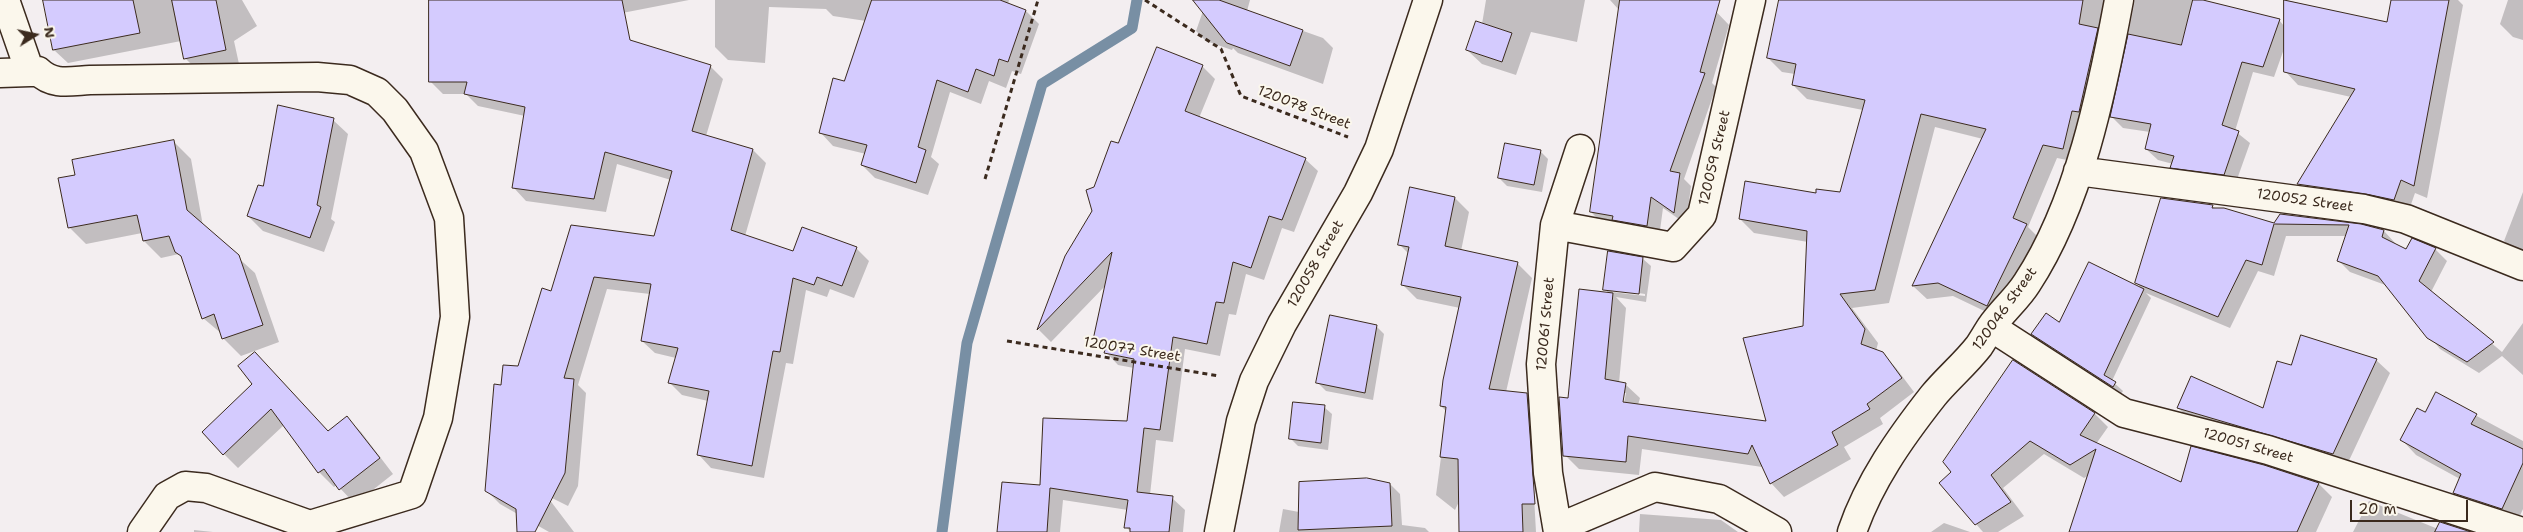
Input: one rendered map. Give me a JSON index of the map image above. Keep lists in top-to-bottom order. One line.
{"streets":{"street":["120059 Street","120052 Street","120058 Street","120046 Street","120061 Street","120051 Street"],"path":["120078 Street","120077 Street"]},"crossings":[["120078 Street","120058 Street"],["120059 Street","120061 Street"],["120052 Street","120046 Street"],["120058 Street","120077 Street"],["120046 Street","120051 Street"]],"scale_bar":"20 m","north":"right"}
